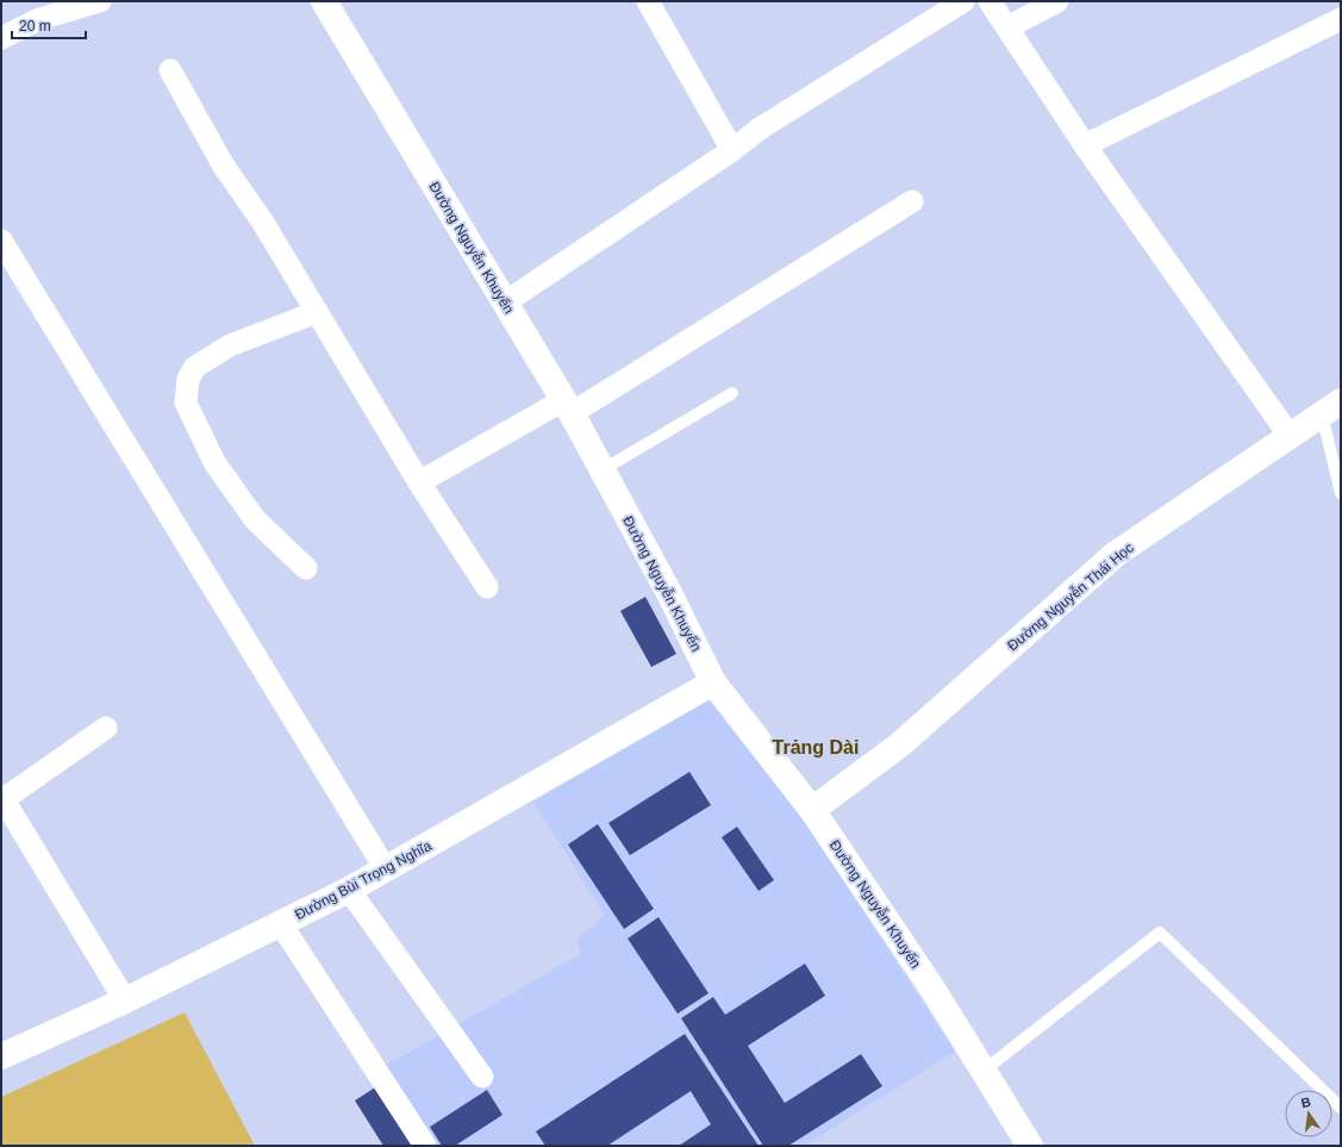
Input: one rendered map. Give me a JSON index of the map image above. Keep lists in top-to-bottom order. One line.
{"streets":{"street":["Đường Nguyễn Khuyến","Đường Nguyễn Thái Học","Đường Bùi Trọng Nghĩa"]},"crossings":[["Đường Nguyễn Khuyến","Đường Nguyễn Thái Học"],["Đường Nguyễn Khuyến","Đường Bùi Trọng Nghĩa"]],"districts":["Trảng Dài"],"scale_bar":"20 m","north":"top"}
